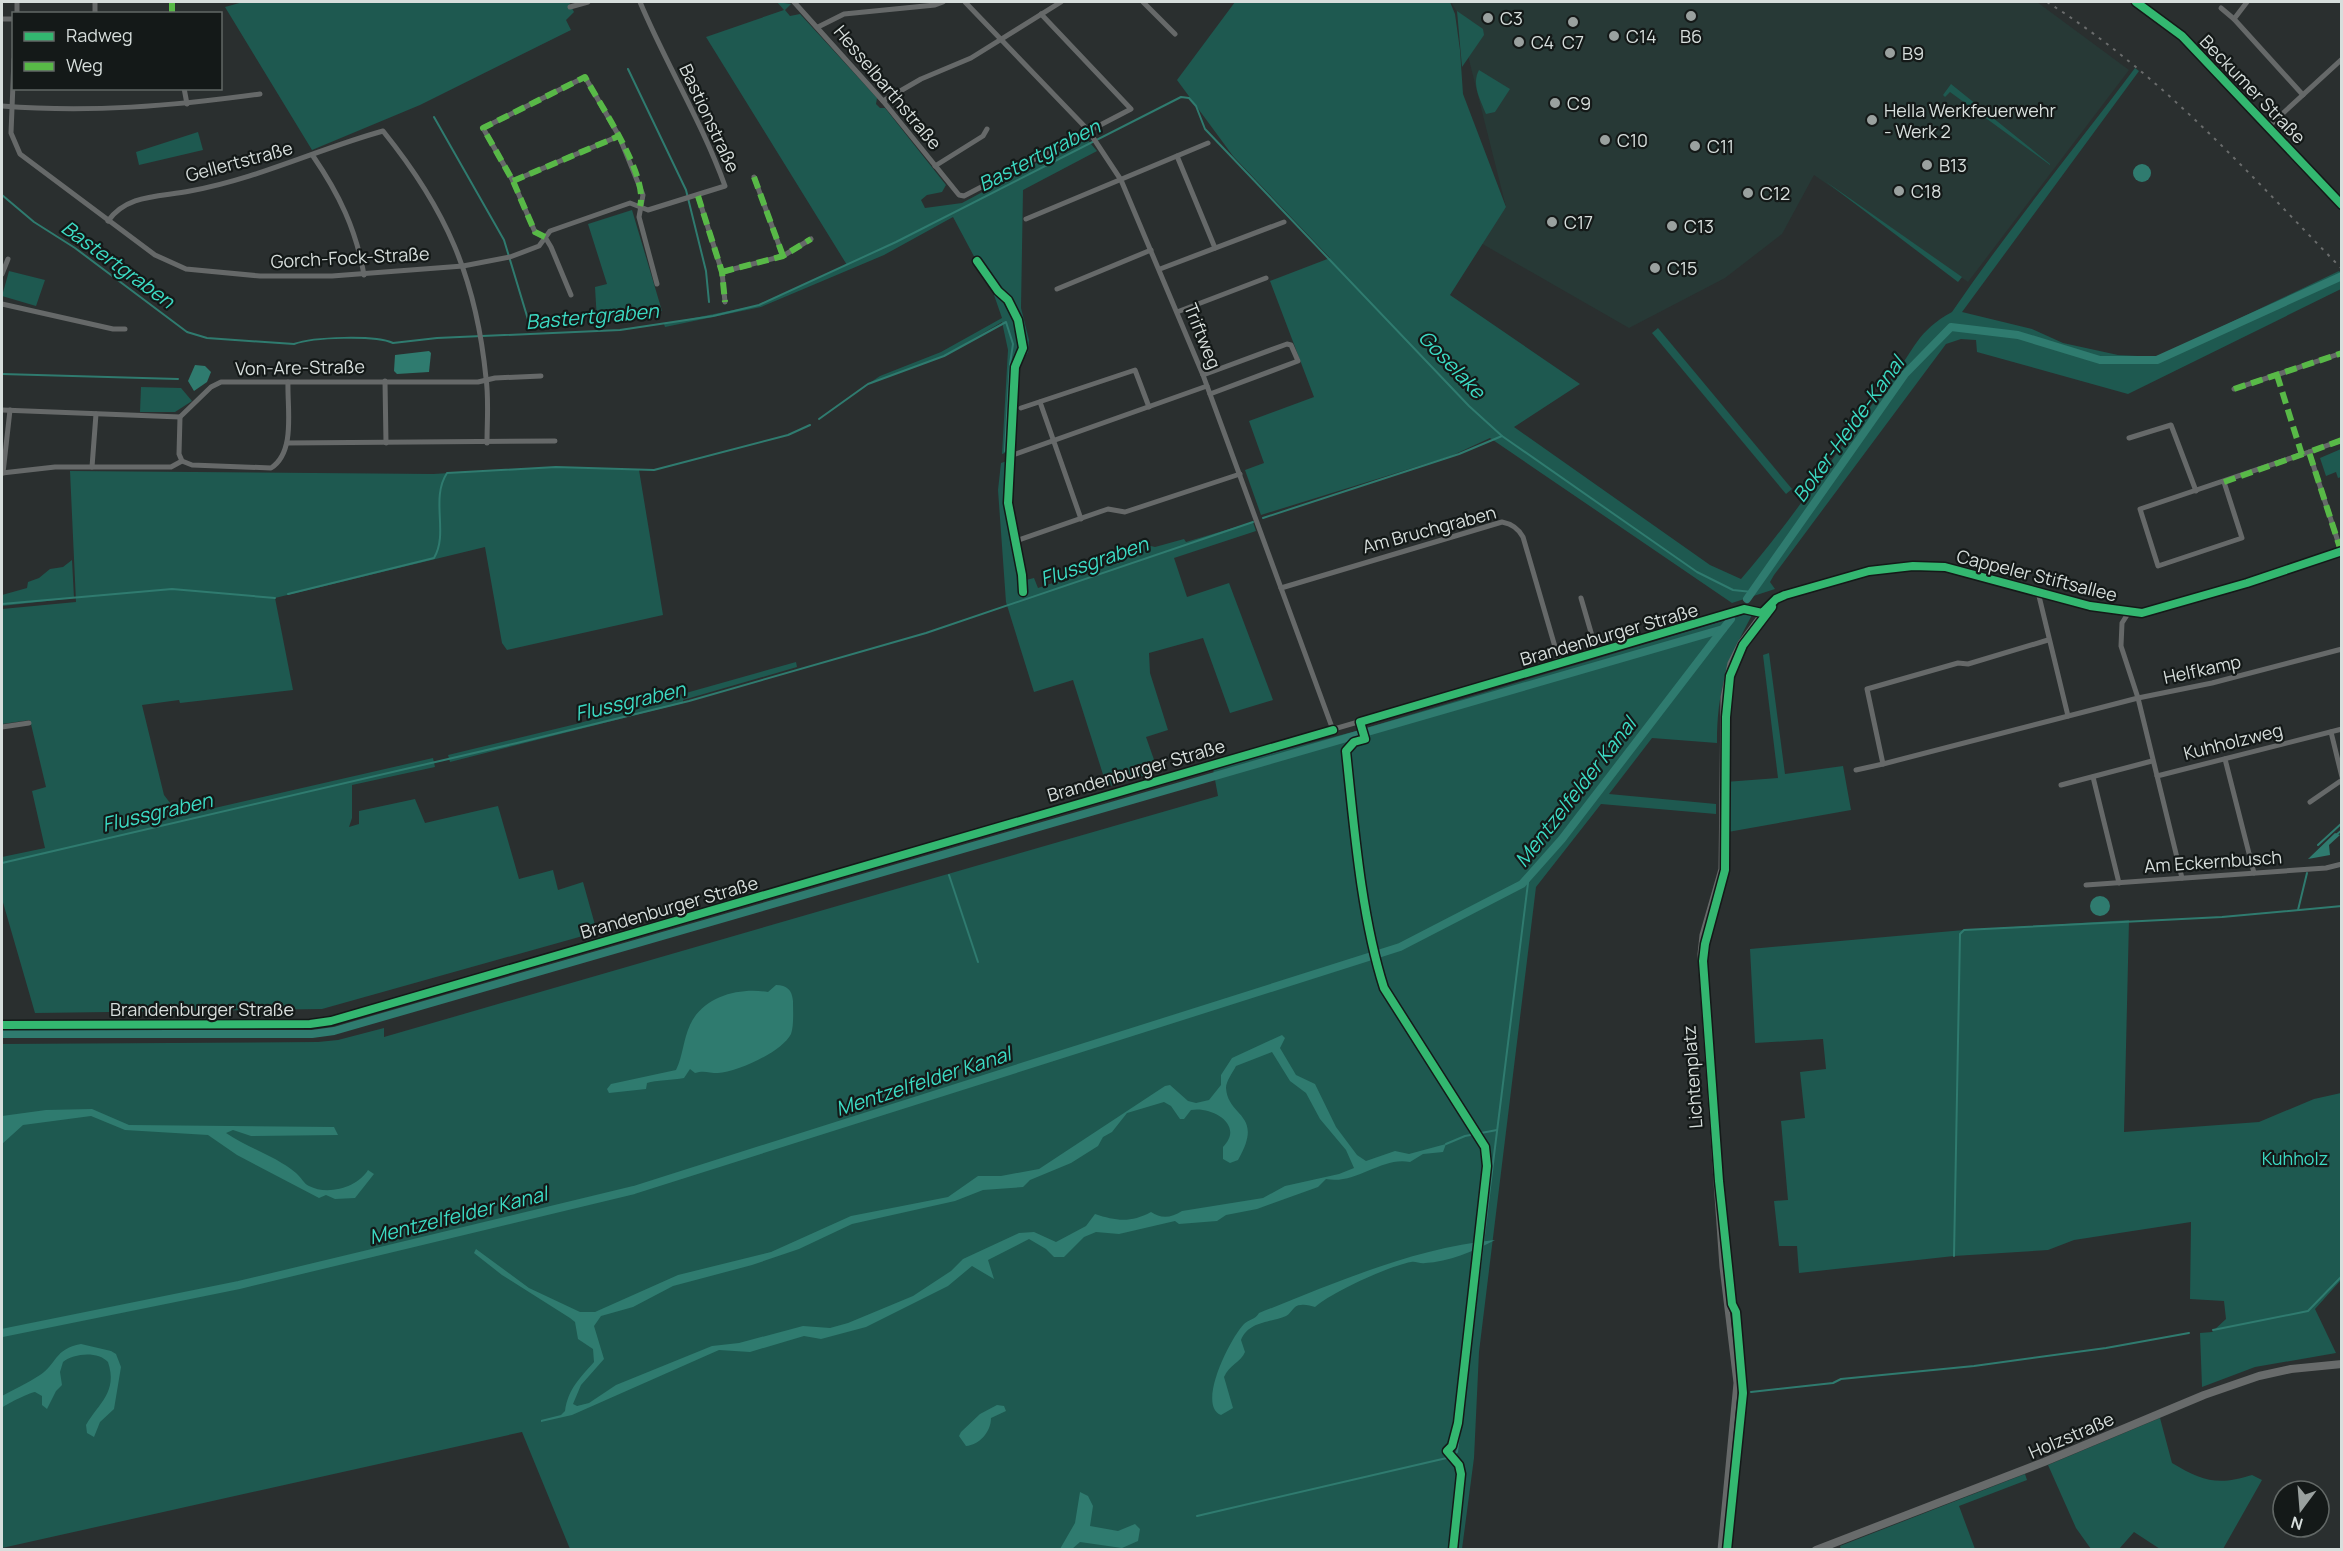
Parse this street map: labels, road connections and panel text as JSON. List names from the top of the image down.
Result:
{
  "streets": {
    "main road": ["Beckumer Straße", "Holzstraße"],
    "street": [
      "Hesselbarthstraße",
      "Bastionstraße",
      "Gellertstraße",
      "Gorch-Fock-Straße",
      "Triftweg",
      "Von-Are-Straße",
      "Am Bruchgraben",
      "Cappeler Stiftsallee",
      "Brandenburger Straße",
      "Helfkamp",
      "Kuhholzweg",
      "Am Eckernbusch",
      "Lichtenplatz"
    ]
  },
  "crossings": [
    ["Hesselbarthstraße", "Triftweg"],
    ["Bastionstraße", "Gorch-Fock-Straße"],
    ["Gellertstraße", "Gorch-Fock-Straße"],
    ["Triftweg", "Am Bruchgraben"],
    ["Triftweg", "Brandenburger Straße"],
    ["Am Bruchgraben", "Brandenburger Straße"],
    ["Cappeler Stiftsallee", "Brandenburger Straße"],
    ["Cappeler Stiftsallee", "Lichtenplatz"],
    ["Brandenburger Straße", "Lichtenplatz"]
  ],
  "water": [
    "Bastertgraben",
    "Goselake",
    "Boker-Heide-Kanal",
    "Flussgraben",
    "Mentzelfelder Kanal"
  ],
  "parks": ["Kuhholz"],
  "places": [
    "B6",
    "C3",
    "C7",
    "C14",
    "C4",
    "B9",
    "C9",
    "Hella Werkfeuerwehr - Werk 2",
    "C10",
    "C11",
    "B13",
    "C18",
    "C12",
    "C17",
    "C13",
    "C15"
  ],
  "legend": ["Radweg", "Weg"],
  "north": "bottom"
}
